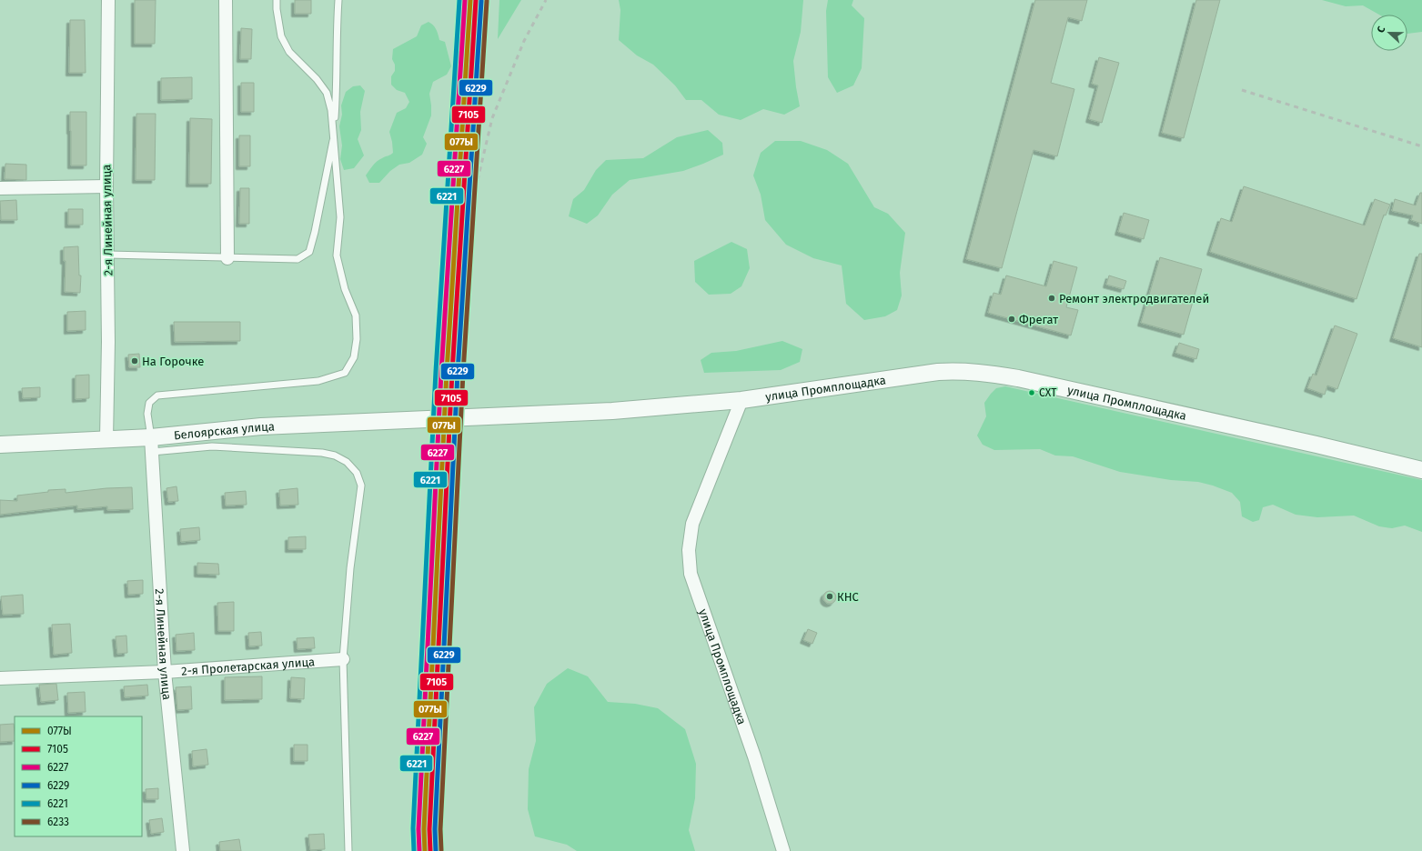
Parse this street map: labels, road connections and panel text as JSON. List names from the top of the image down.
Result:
{
  "streets": {
    "street": [
      "2-я Линейная улица",
      "улица Промплощадка",
      "Белоярская улица",
      "2-я Пролетарская улица"
    ]
  },
  "crossings": [
    ["2-я Линейная улица", "Белоярская улица"],
    ["2-я Линейная улица", "2-я Пролетарская улица"],
    ["улица Промплощадка", "Белоярская улица"]
  ],
  "places": [
    "Ремонт электродвигателей",
    "Фрегат",
    "На Горочке",
    "СХТ",
    "КНС"
  ],
  "lines": [
    "transit line 077Ы",
    "transit line 7105",
    "transit line 6227",
    "transit line 6221",
    "transit line 6229",
    "transit line 6233"
  ],
  "legend": [
    "077Ы",
    "7105",
    "6227",
    "6229",
    "6221",
    "6233"
  ],
  "north": "left"
}
